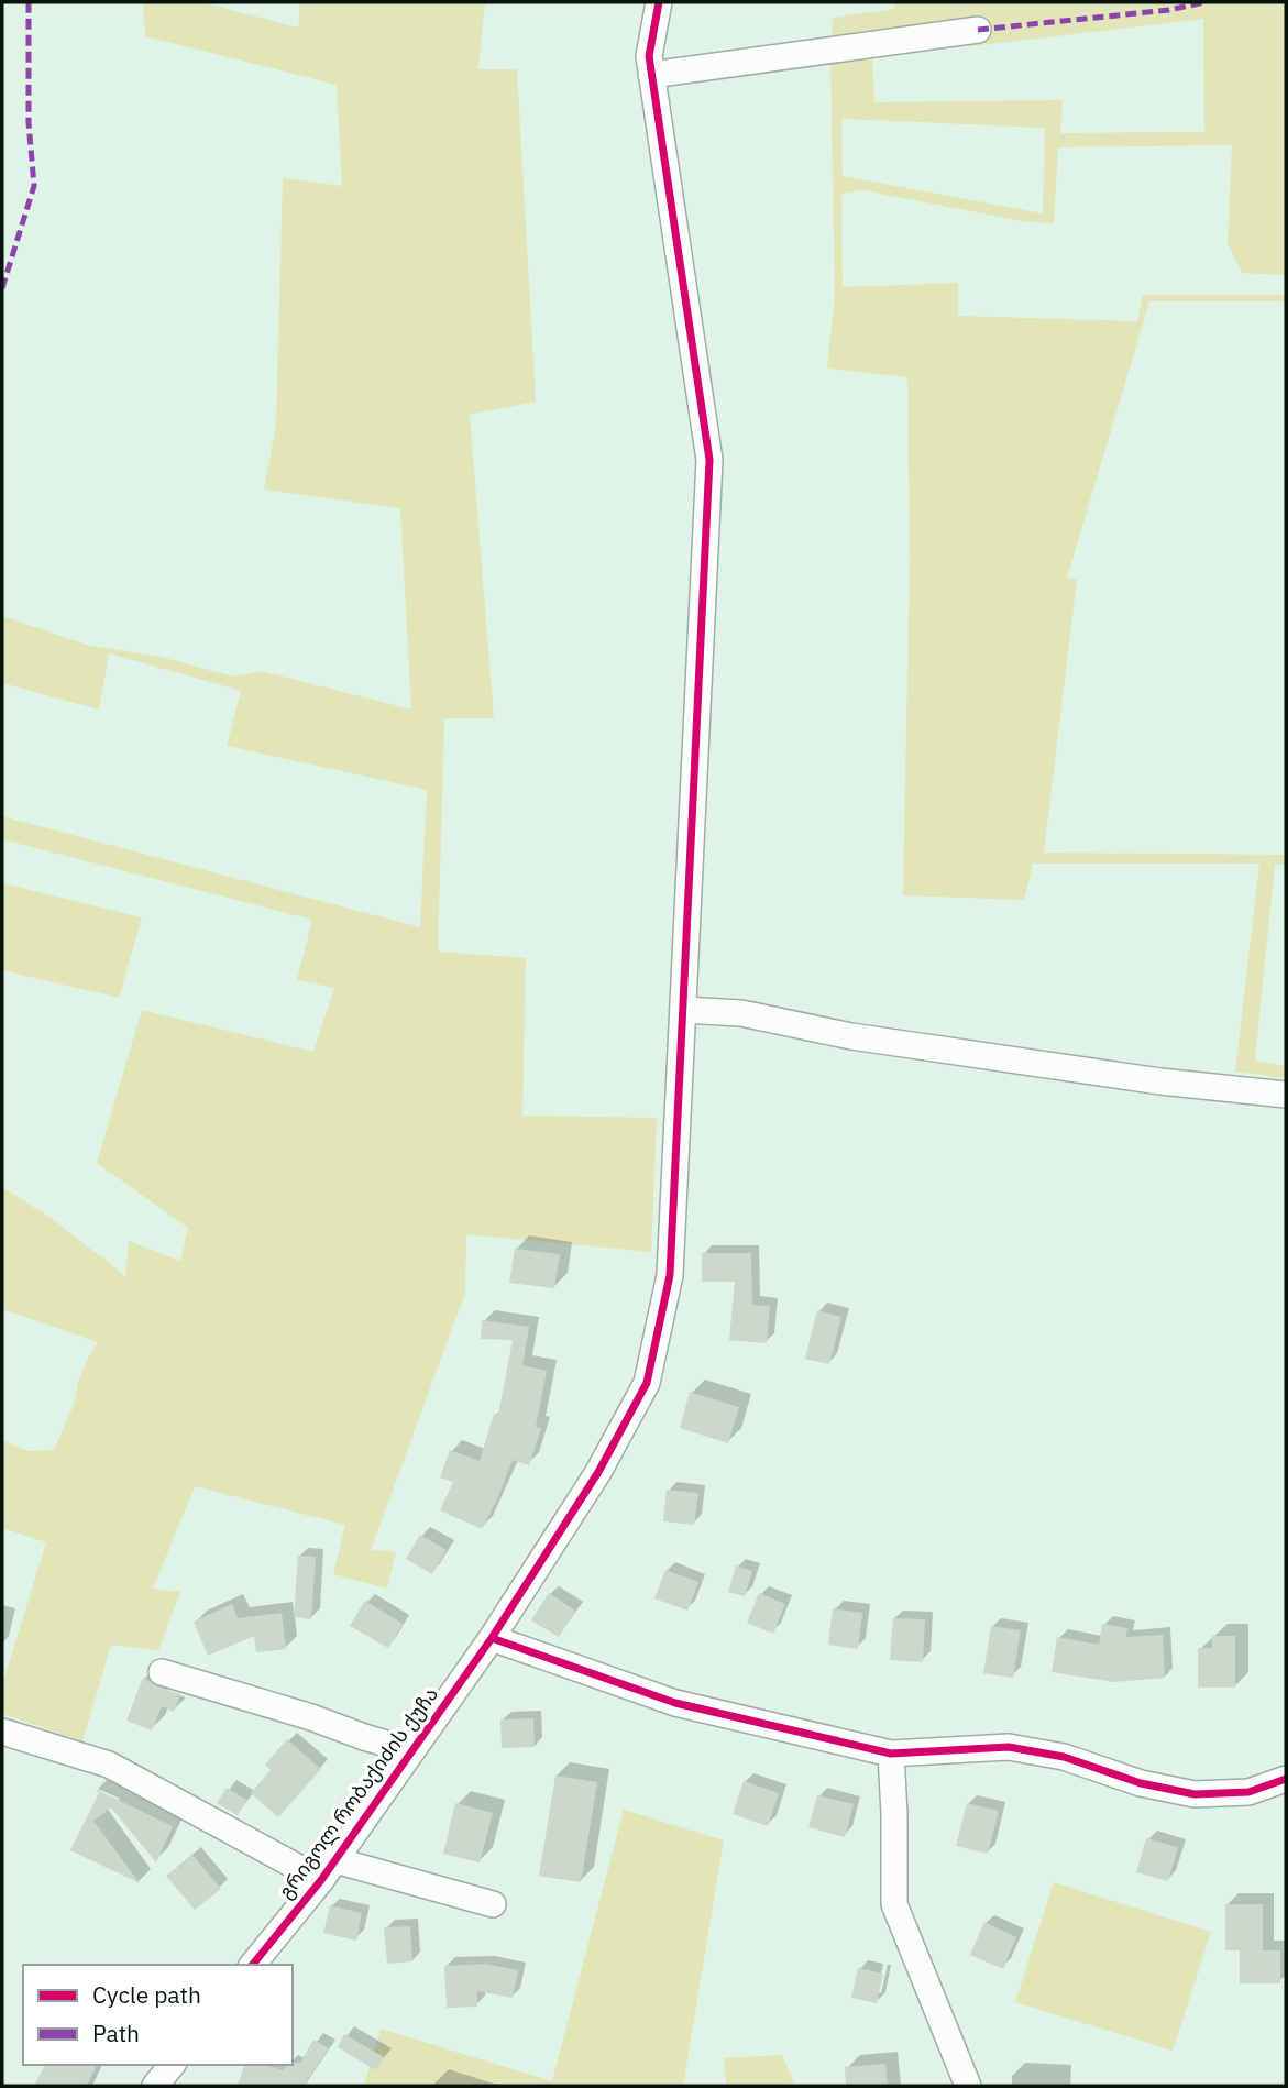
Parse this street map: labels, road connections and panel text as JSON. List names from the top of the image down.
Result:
{
  "streets": {
    "street": ["გრიგოლ რობაქიძის ქუჩა"]
  },
  "legend": ["Cycle path", "Path"]
}
